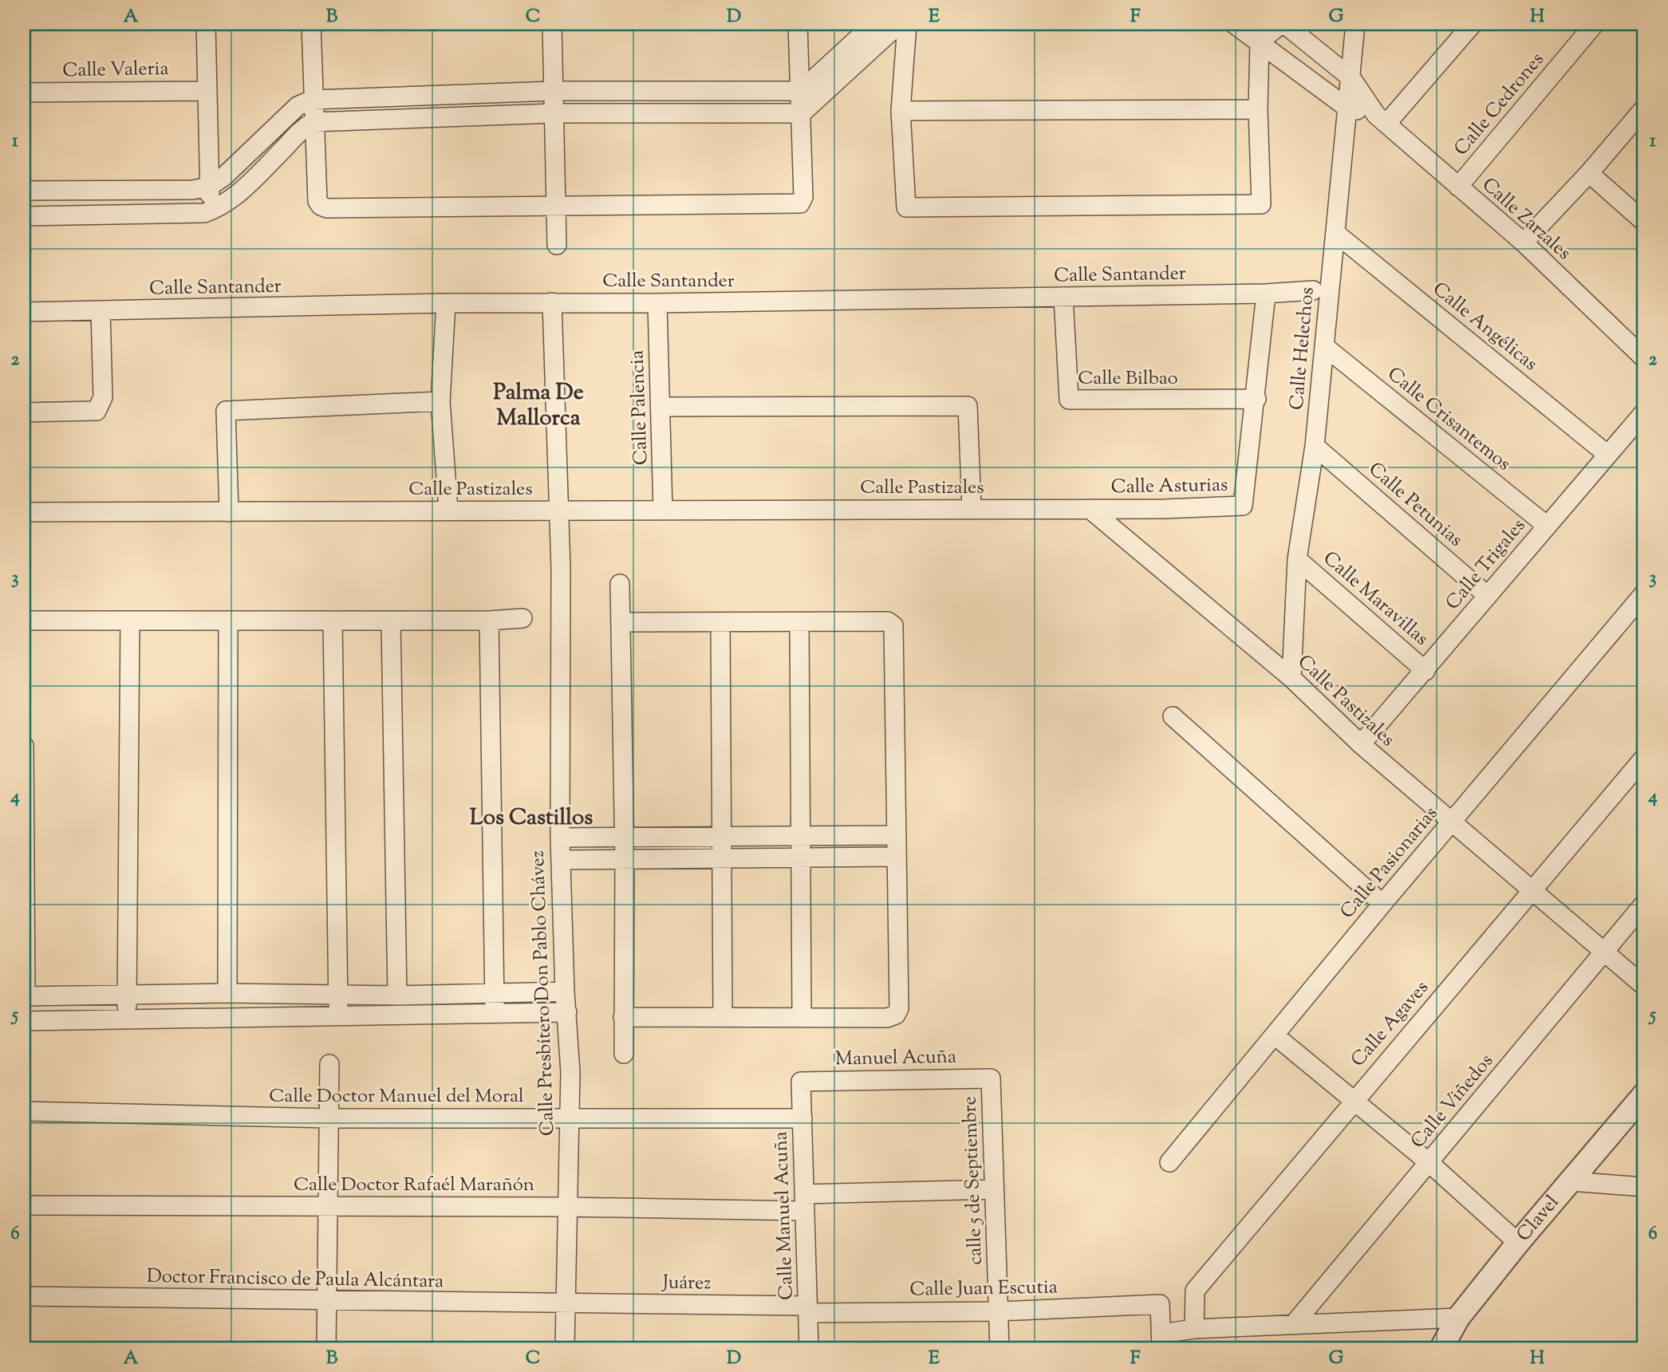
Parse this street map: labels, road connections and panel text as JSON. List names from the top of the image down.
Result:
{
  "streets": {
    "street": [
      "Calle Valeria",
      "Calle Cedrones",
      "Calle Zarzales",
      "Calle Santander",
      "Calle Angélicas",
      "Calle Helechos",
      "Calle Bilbao",
      "Calle Palencia",
      "Calle Crisantemos",
      "Calle Asturias",
      "Calle Pastizales",
      "Calle Petunias",
      "Calle Trigales",
      "Calle Maravillas",
      "Calle Pasionarias",
      "Calle Presbítero Don Pablo Chávez",
      "Calle Agaves",
      "Manuel Acuña",
      "Calle Doctor Manuel del Moral",
      "Calle Viñedos",
      "calle 5 de Septiembre",
      "Calle Doctor Rafaél Marañón",
      "Calle Manuel Acuña",
      "Clavel",
      "Doctor Francisco de Paula Alcántara",
      "Juárez",
      "Calle Juan Escutia"
    ]
  },
  "crossings": [
    ["Calle Cedrones", "Calle Zarzales"],
    ["Calle Zarzales", "Calle Helechos"],
    ["Calle Santander", "Calle Bilbao"],
    ["Calle Santander", "Calle Palencia"],
    ["Calle Santander", "Calle Presbítero Don Pablo Chávez"],
    ["Calle Angélicas", "Calle Helechos"],
    ["Calle Angélicas", "Calle Trigales"],
    ["Calle Helechos", "Calle Crisantemos"],
    ["Calle Helechos", "Calle Pastizales"],
    ["Calle Helechos", "Calle Petunias"],
    ["Calle Helechos", "Calle Maravillas"],
    ["Calle Bilbao", "Calle Asturias"],
    ["Calle Palencia", "Calle Pastizales"],
    ["Calle Crisantemos", "Calle Trigales"],
    ["Calle Asturias", "Calle Pastizales"],
    ["Calle Pastizales", "Calle Trigales"],
    ["Calle Pastizales", "Calle Pasionarias"],
    ["Calle Pastizales", "Calle Presbítero Don Pablo Chávez"],
    ["Calle Pastizales", "Calle Agaves"],
    ["Calle Pastizales", "Calle Viñedos"],
    ["Calle Petunias", "Calle Trigales"],
    ["Calle Trigales", "Calle Maravillas"],
    ["Calle Presbítero Don Pablo Chávez", "Calle Doctor Manuel del Moral"],
    ["Calle Presbítero Don Pablo Chávez", "Calle Doctor Rafaél Marañón"],
    ["Calle Presbítero Don Pablo Chávez", "Doctor Francisco de Paula Alcántara"],
    ["Calle Presbítero Don Pablo Chávez", "Juárez"],
    ["Manuel Acuña", "calle 5 de Septiembre"],
    ["Manuel Acuña", "Calle Manuel Acuña"],
    ["Calle Doctor Manuel del Moral", "Calle Manuel Acuña"],
    ["calle 5 de Septiembre", "Calle Doctor Rafaél Marañón"],
    ["calle 5 de Septiembre", "Calle Juan Escutia"],
    ["Calle Doctor Rafaél Marañón", "Calle Manuel Acuña"],
    ["Calle Manuel Acuña", "Juárez"],
    ["Calle Manuel Acuña", "Calle Juan Escutia"],
    ["Doctor Francisco de Paula Alcántara", "Juárez"],
    ["Juárez", "Calle Juan Escutia"]
  ],
  "districts": ["Palma De Mallorca", "Los Castillos"],
  "grid": {
    "columns": [
      "A",
      "B",
      "C",
      "D",
      "E",
      "F",
      "G",
      "H"
    ],
    "rows": [
      "1",
      "2",
      "3",
      "4",
      "5",
      "6"
    ]
  }
}
